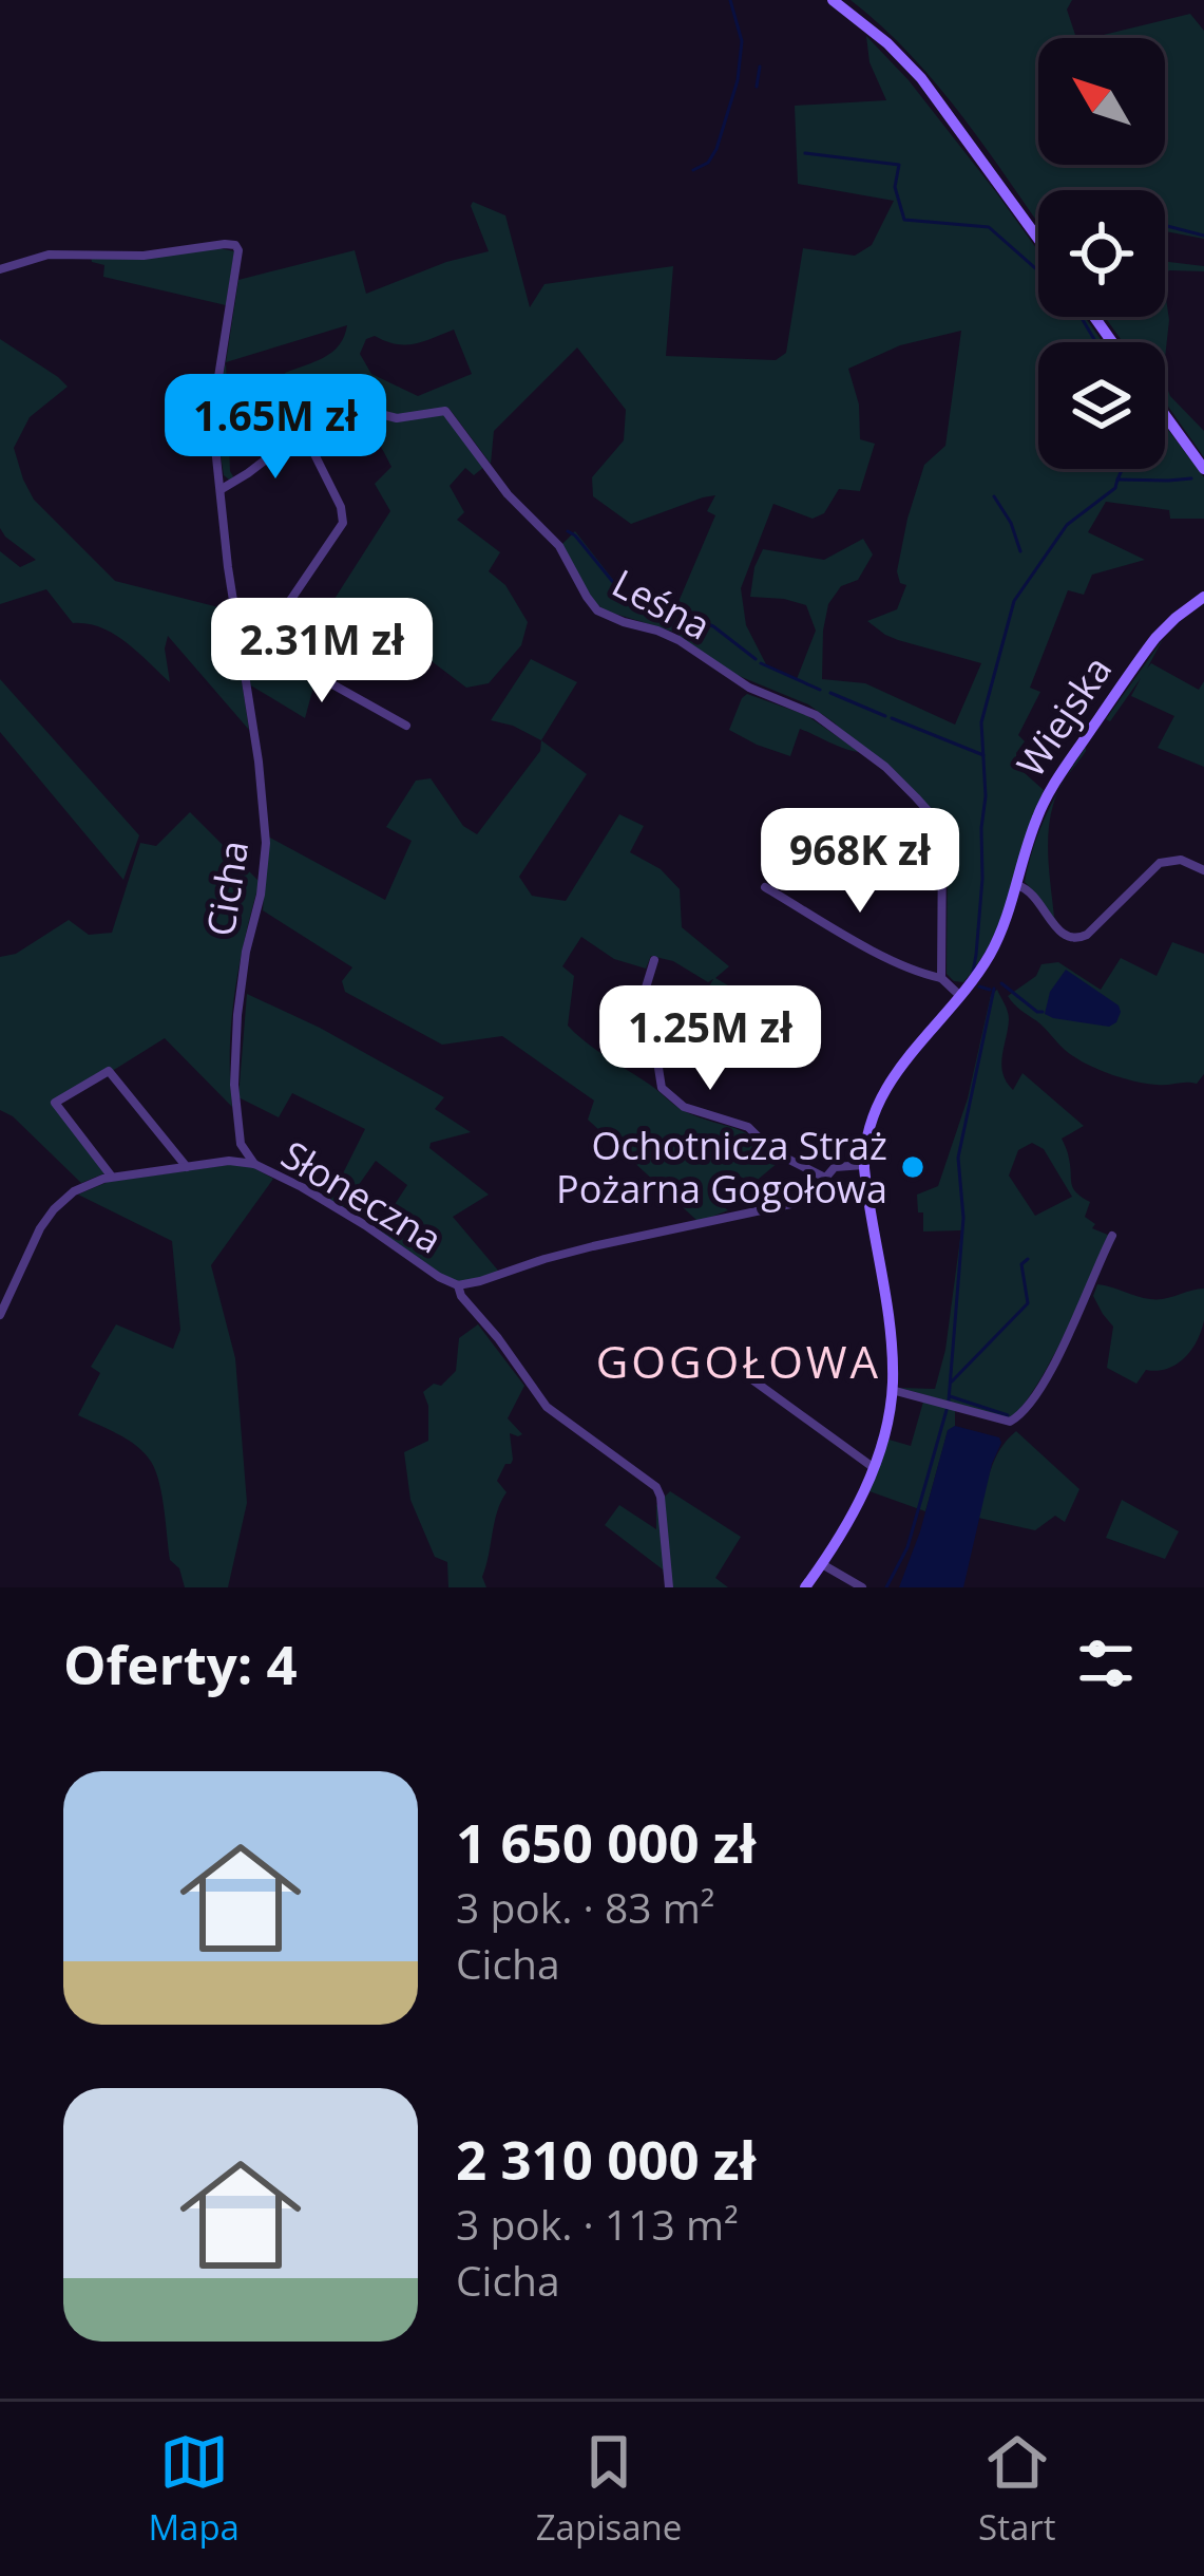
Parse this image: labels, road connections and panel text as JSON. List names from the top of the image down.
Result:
{
  "streets": {
    "street": [
      "Leśna",
      "Wiejska",
      "Cicha",
      "Słoneczna"
    ]
  },
  "crossings": [
    ["Wiejska", "Słoneczna"],
    ["Cicha", "Słoneczna"]
  ],
  "districts": ["GOGOŁOWA"],
  "places": ["Ochotnicza Straż Pożarna Gogołowa"],
  "north": "top left",
  "page": {
    "price": [
      "1.65M zł",
      "2.31M zł",
      "968K zł",
      "1.25M zł"
    ],
    "heading": "Oferty: 4",
    "list": [
      {
        "name": "1 650 000 zł",
        "note": "3 pok. · 83 m² · Cicha"
      },
      {
        "name": "2 310 000 zł",
        "note": "3 pok. · 113 m² · Cicha"
      }
    ],
    "tabs": ["Mapa", "Zapisane", "Start"]
  }
}
